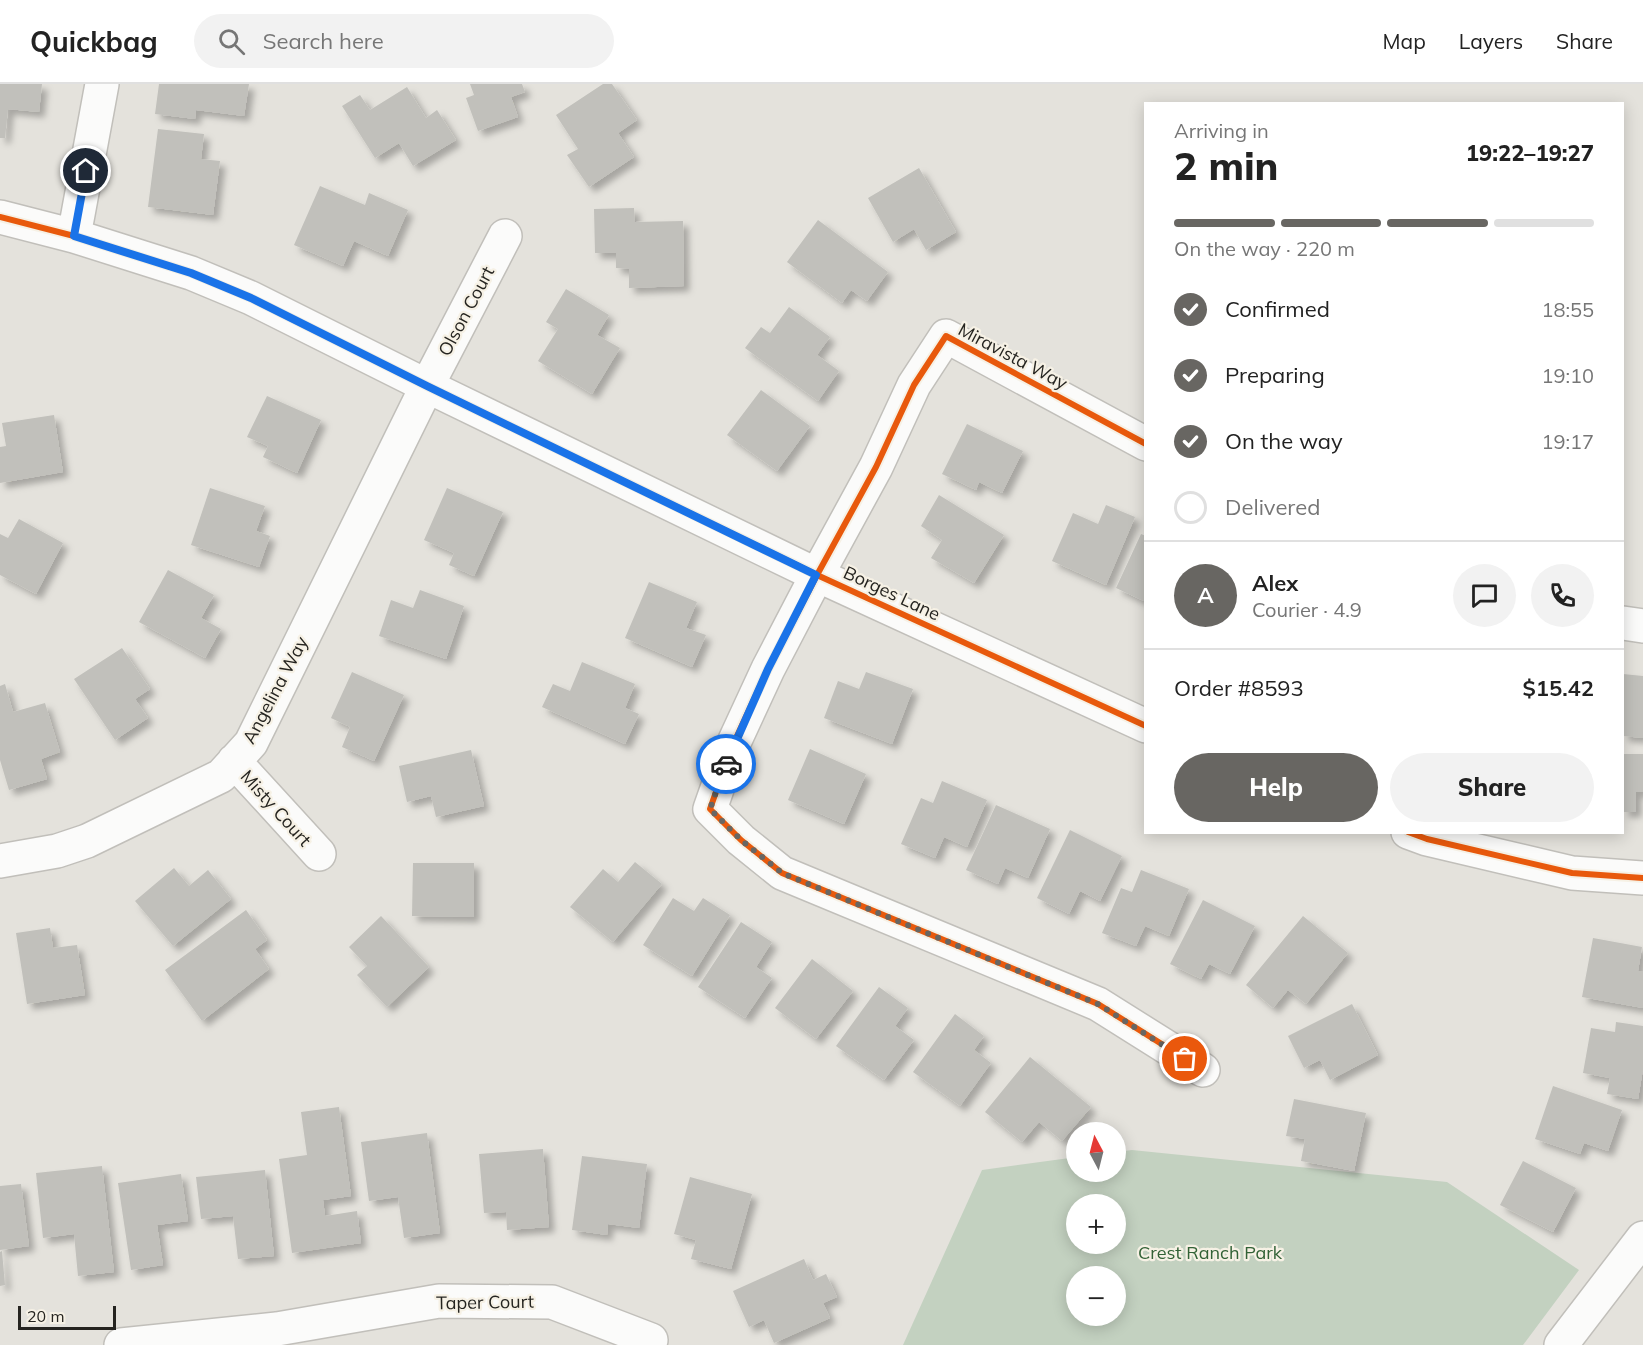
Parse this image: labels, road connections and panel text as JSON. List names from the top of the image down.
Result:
{
  "streets": {
    "street": [
      "Olson Court",
      "Miravista Way",
      "Borges Lane",
      "Angelina Way",
      "Misty Court",
      "Taper Court"
    ]
  },
  "crossings": [
    ["Olson Court", "Borges Lane"],
    ["Olson Court", "Angelina Way"],
    ["Miravista Way", "Borges Lane"],
    ["Borges Lane", "Angelina Way"],
    ["Angelina Way", "Misty Court"]
  ],
  "parks": ["Crest Ranch Park"],
  "scale_bar": "20 m",
  "north": "top",
  "page": {
    "header": "Quickbag",
    "search": "Search here",
    "nav": ["Map", "Layers", "Share"],
    "heading": ["2 min", "Arriving in", "19:22–19:27"],
    "panel": [
      "Alex",
      "Courier · 4.9",
      "Order #8593",
      "$15.42"
    ],
    "bar": "On the way · 220 m",
    "list": [
      ["Confirmed", "18:55"],
      ["Preparing", "19:10"],
      ["On the way", "19:17"],
      "Delivered"
    ],
    "round": "A",
    "buttons": ["Help", "Share"],
    "map_buttons": ["+", "−"],
    "scale": "20 m"
  }
}
